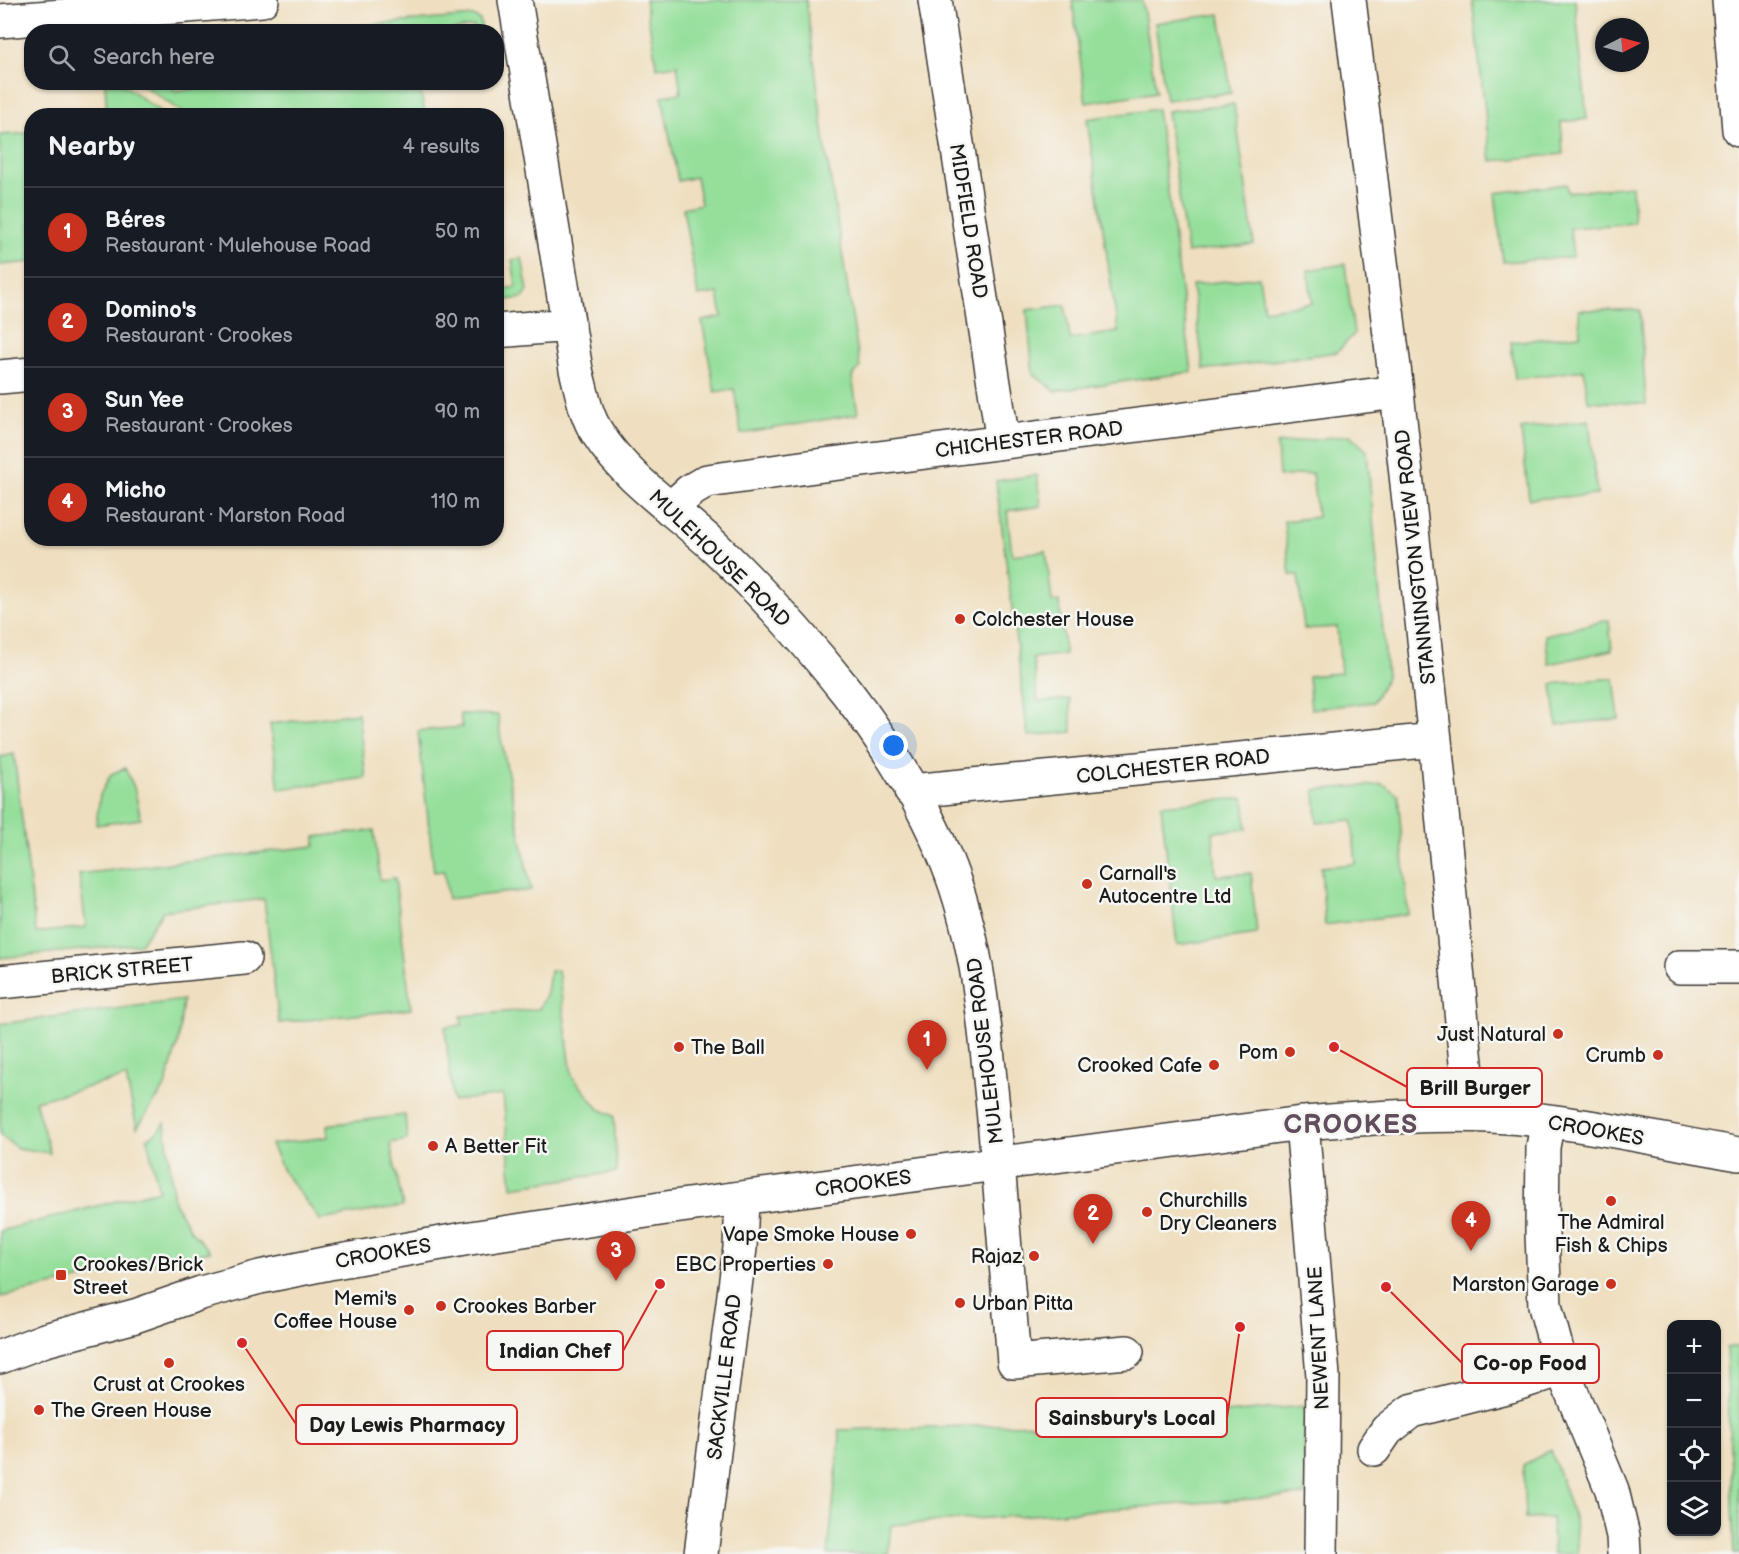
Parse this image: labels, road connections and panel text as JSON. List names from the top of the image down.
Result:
{
  "streets": {
    "street": [
      "MIDFIELD ROAD",
      "CHICHESTER ROAD",
      "STANNINGTON VIEW ROAD",
      "MULEHOUSE ROAD",
      "COLCHESTER ROAD",
      "BRICK STREET",
      "CROOKES",
      "NEWENT LANE",
      "SACKVILLE ROAD"
    ]
  },
  "crossings": [
    ["MIDFIELD ROAD", "CHICHESTER ROAD"],
    ["CHICHESTER ROAD", "STANNINGTON VIEW ROAD"],
    ["CHICHESTER ROAD", "MULEHOUSE ROAD"],
    ["STANNINGTON VIEW ROAD", "COLCHESTER ROAD"],
    ["STANNINGTON VIEW ROAD", "CROOKES"],
    ["MULEHOUSE ROAD", "COLCHESTER ROAD"],
    ["MULEHOUSE ROAD", "CROOKES"],
    ["CROOKES", "NEWENT LANE"],
    ["CROOKES", "SACKVILLE ROAD"]
  ],
  "districts": ["CROOKES"],
  "places": {
    "other": [
      "Colchester House",
      "Carnall's Autocentre Ltd",
      "Just Natural",
      "The Ball",
      "Brill Burger",
      "Pom",
      "Crumb",
      "Crooked Cafe",
      "A Better Fit",
      "The Admiral Fish & Chips",
      "Churchills Dry Cleaners",
      "Vape Smoke House",
      "Rajaz",
      "EBC Properties",
      "Indian Chef",
      "Marston Garage",
      "Co-op Food",
      "Urban Pitta",
      "Crookes Barber",
      "Memi's Coffee House",
      "Sainsbury's Local",
      "Day Lewis Pharmacy",
      "Crust at Crookes",
      "The Green House"
    ],
    "transit": ["Crookes/Brick Street"]
  },
  "north": "right",
  "page": {
    "search": "Search here",
    "heading": ["Nearby", "4 results"],
    "list": [
      {
        "mark": "1",
        "name": "Béres",
        "note": "Restaurant · Mulehouse Road",
        "value": "50 m"
      },
      {
        "mark": "2",
        "name": "Domino's",
        "note": "Restaurant · Crookes",
        "value": "80 m"
      },
      {
        "mark": "3",
        "name": "Sun Yee",
        "note": "Restaurant · Crookes",
        "value": "90 m"
      },
      {
        "mark": "4",
        "name": "Micho",
        "note": "Restaurant · Marston Road",
        "value": "110 m"
      }
    ],
    "pins": [
      "1",
      "2",
      "4",
      "3"
    ],
    "map_buttons": ["+", "−"]
  }
}
